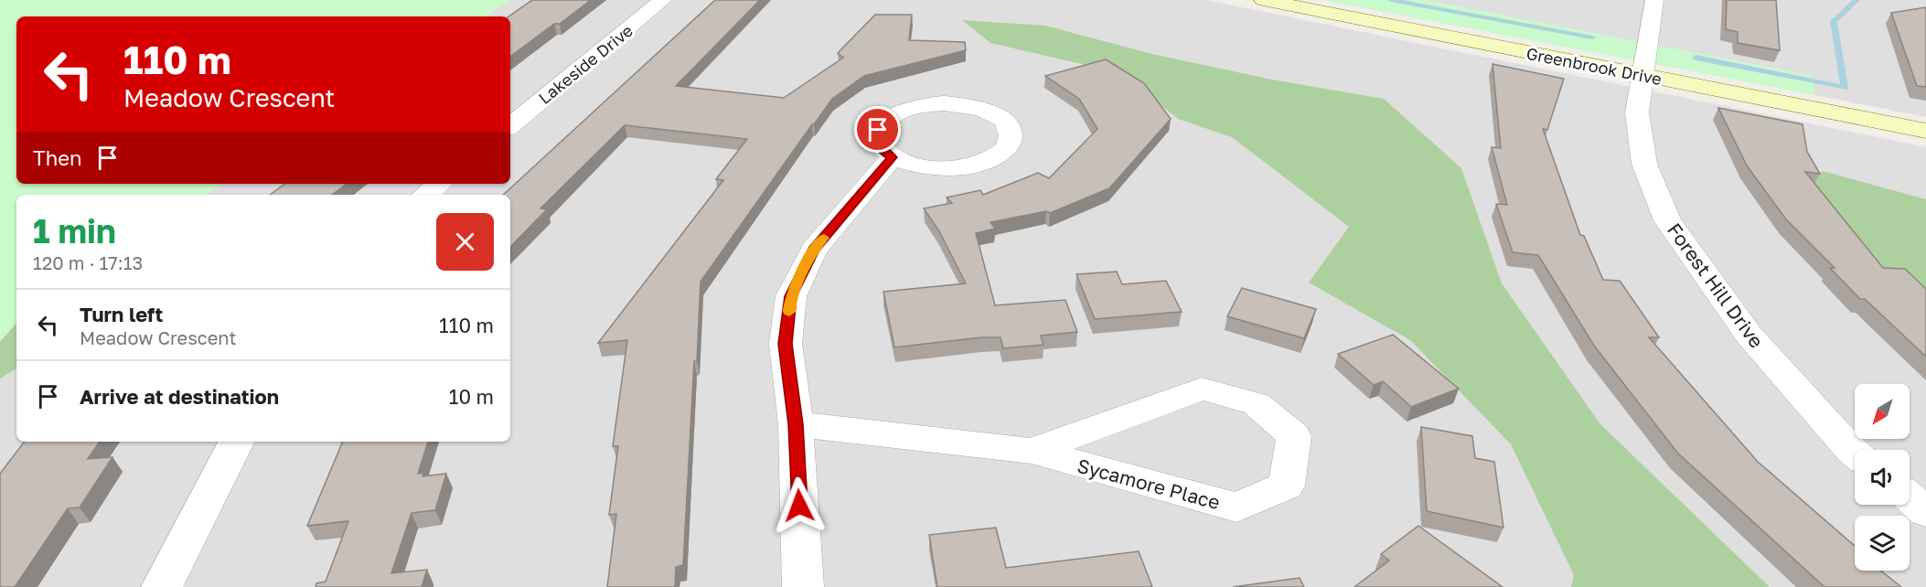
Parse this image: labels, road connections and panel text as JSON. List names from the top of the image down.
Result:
{
  "streets": {
    "street": [
      "Lakeside Drive",
      "Greenbrook Drive",
      "Forest Hill Drive",
      "Sycamore Place"
    ]
  },
  "crossings": [
    ["Greenbrook Drive", "Forest Hill Drive"]
  ],
  "north": "bottom left",
  "page": {
    "turn": ["110 m", "Meadow Crescent"],
    "then": "Then",
    "heading": ["1 min", "120 m · 17:13"],
    "list": [
      {
        "name": "Turn left",
        "note": "Meadow Crescent",
        "value": "110 m"
      },
      {
        "name": "Arrive at destination",
        "value": "10 m"
      }
    ]
  }
}
